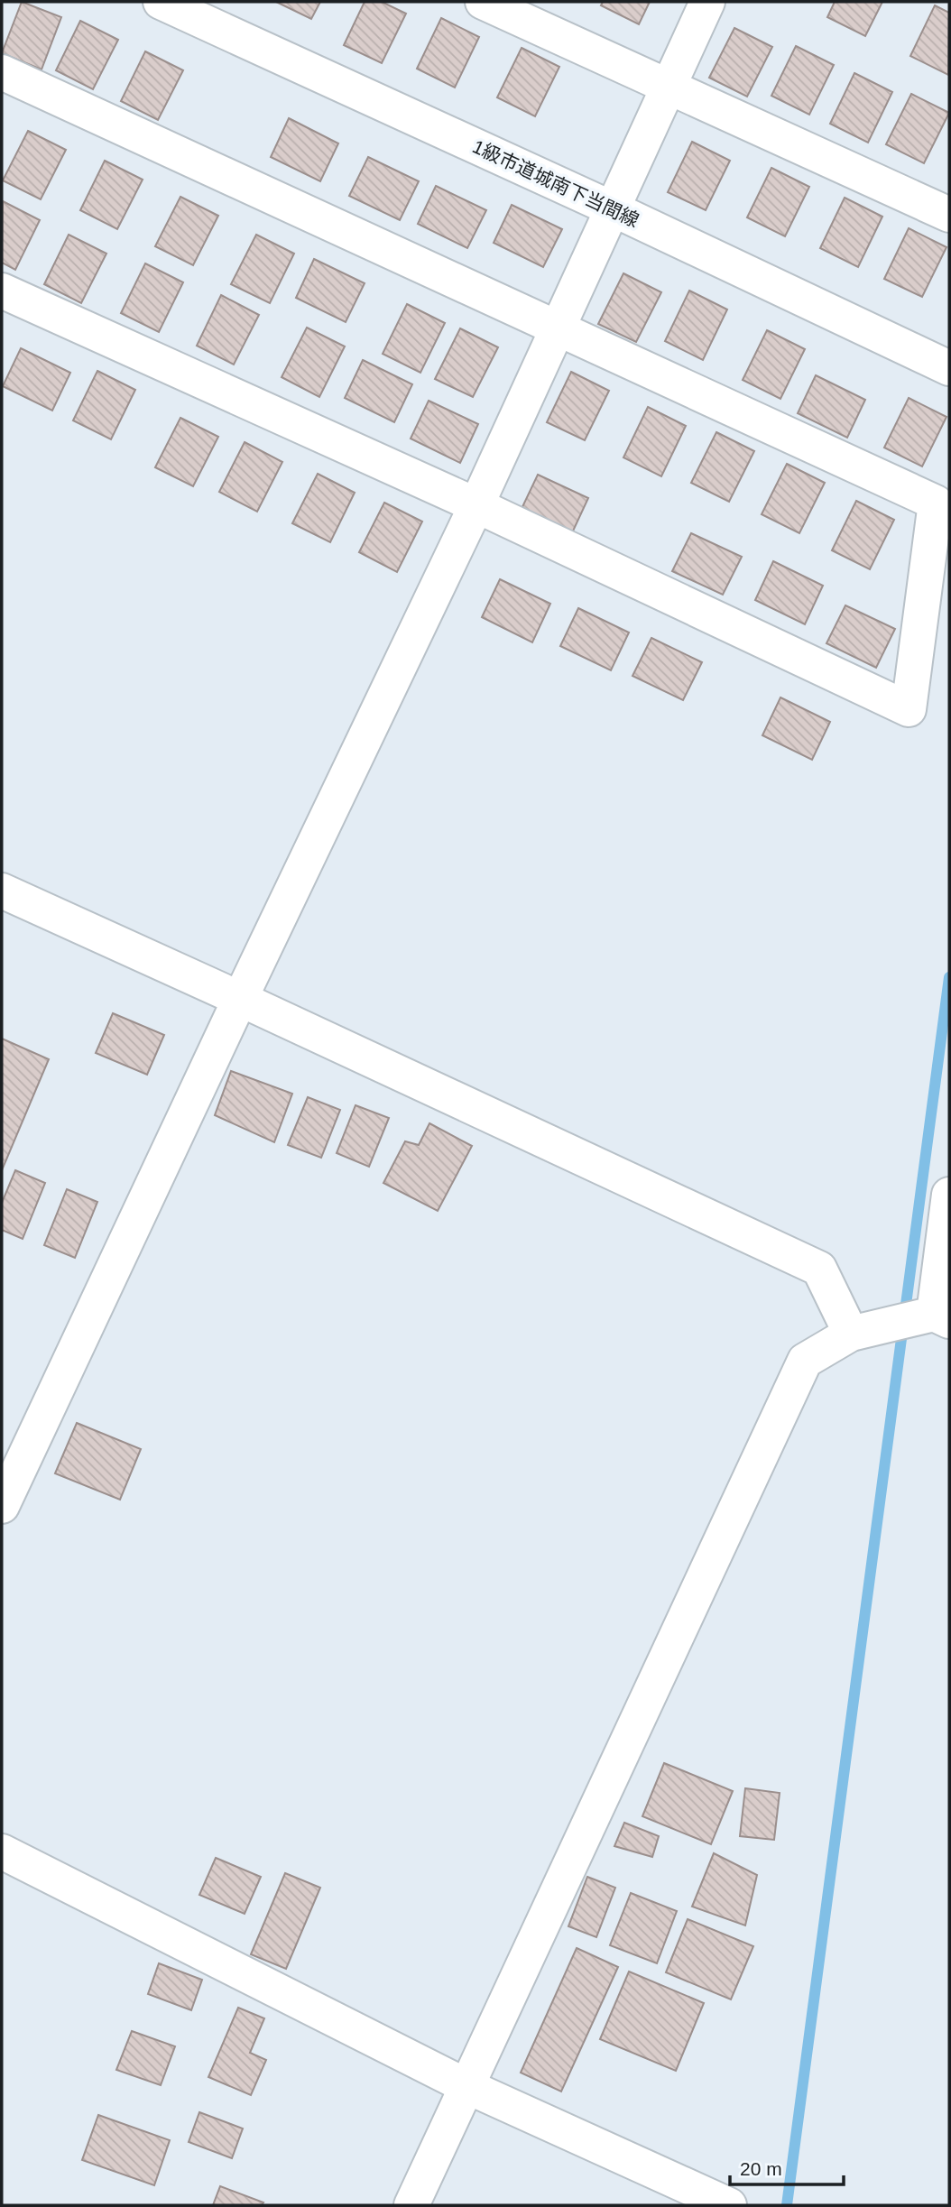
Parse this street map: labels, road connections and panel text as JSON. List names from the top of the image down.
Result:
{
  "streets": {
    "street": ["1級市道城南下当間線"]
  },
  "scale_bar": "20 m"
}
